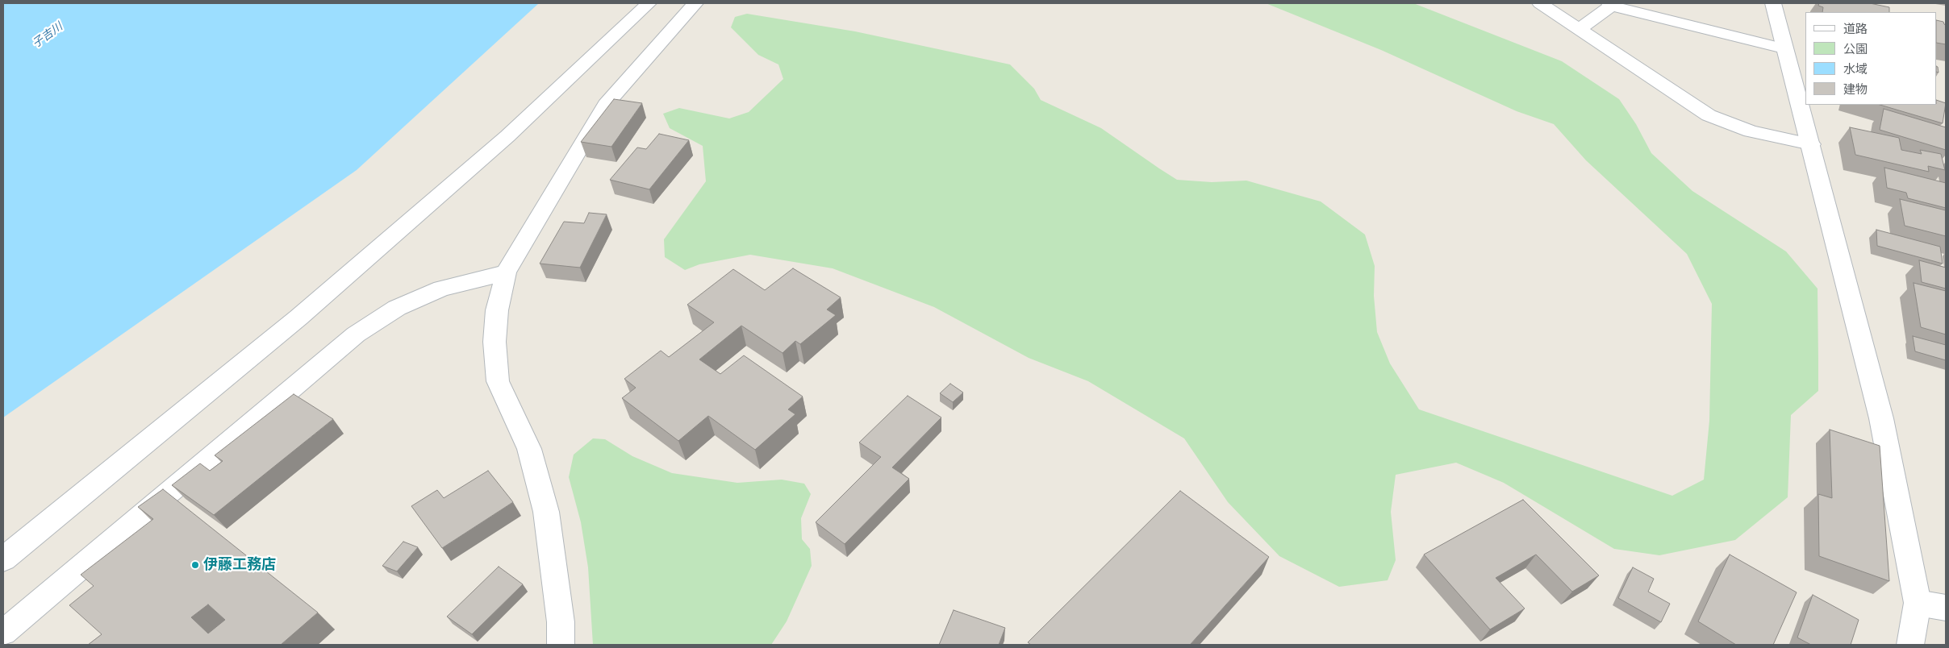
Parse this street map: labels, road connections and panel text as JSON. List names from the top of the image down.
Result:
{
  "water": ["子吉川"],
  "places": ["伊藤工務店"],
  "legend": [
    "道路",
    "公園",
    "水域",
    "建物"
  ]
}
